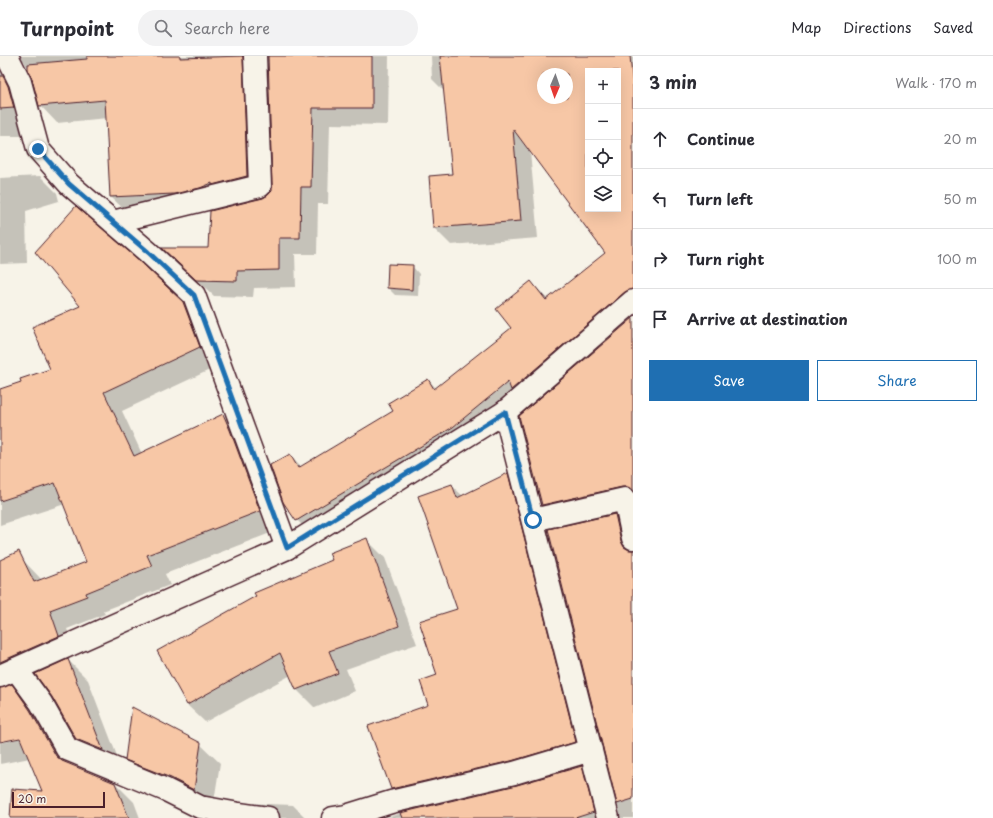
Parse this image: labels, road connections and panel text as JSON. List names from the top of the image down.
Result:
{
  "scale_bar": "20 m",
  "north": "bottom",
  "page": {
    "header": "Turnpoint",
    "search": "Search here",
    "nav": ["Map", "Directions", "Saved"],
    "heading": ["3 min", "Walk · 170 m"],
    "map_buttons": ["+", "−"],
    "list": [
      ["Continue", "20 m"],
      ["Turn left", "50 m"],
      ["Turn right", "100 m"],
      "Arrive at destination"
    ],
    "buttons": ["Save", "Share"],
    "scale": "20 m"
  }
}
